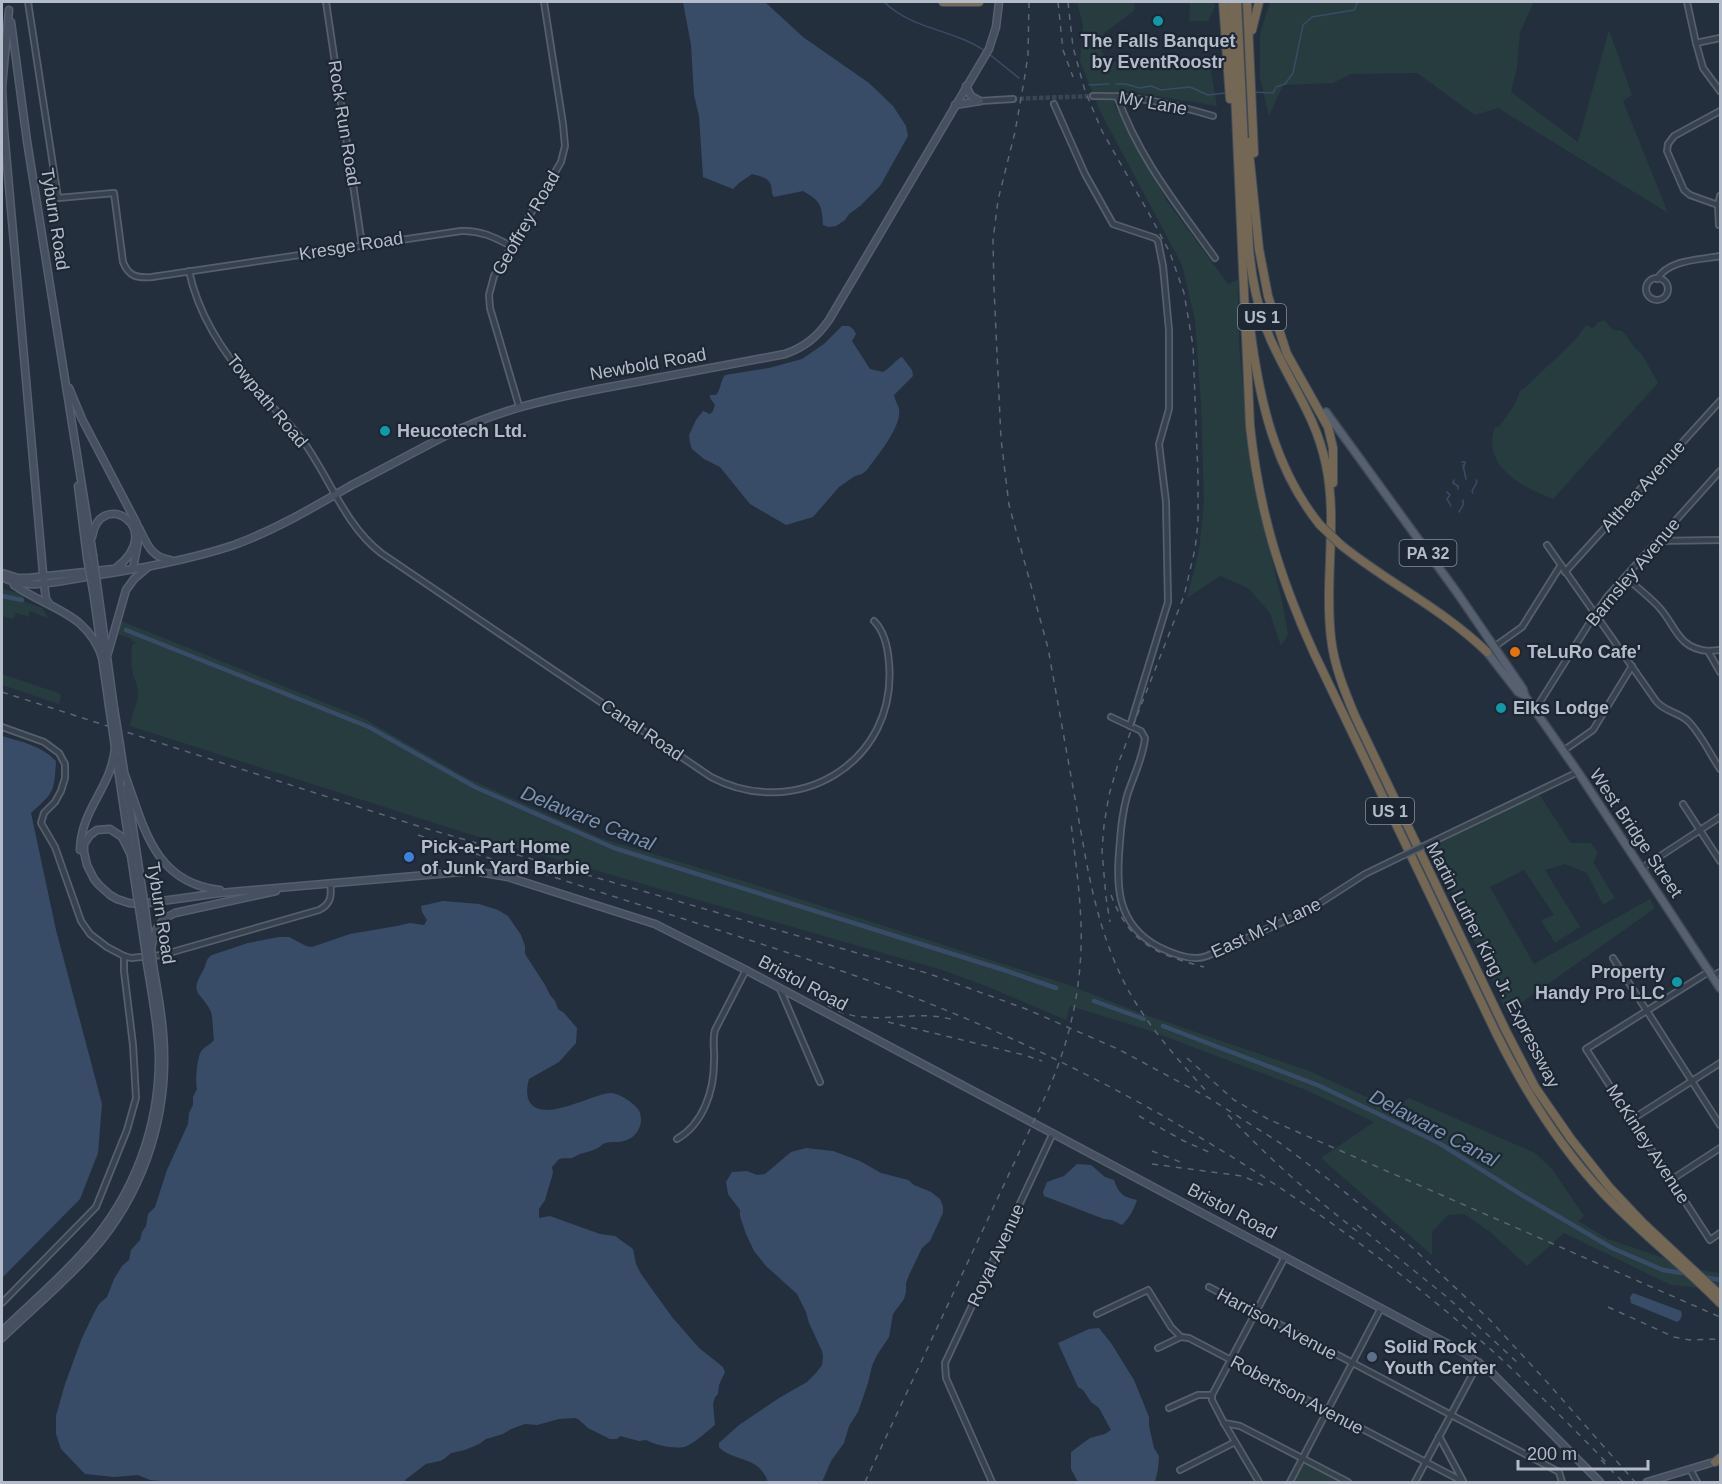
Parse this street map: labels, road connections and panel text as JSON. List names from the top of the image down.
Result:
{
  "streets": {
    "highway": ["US 1", "Martin Luther King Jr. Expressway"],
    "main road": [
      "Tyburn Road",
      "Newbold Road",
      "PA 32",
      "West Bridge Street",
      "Bristol Road"
    ],
    "street": [
      "My Lane",
      "Rock Run Road",
      "Geoffrey Road",
      "Kresge Road",
      "Towpath Road",
      "Althea Avenue",
      "Barnsley Avenue",
      "Canal Road",
      "East M-Y Lane",
      "McKinley Avenue",
      "Royal Avenue",
      "Harrison Avenue",
      "Robertson Avenue"
    ]
  },
  "crossings": [
    ["Rock Run Road", "Kresge Road"],
    ["Geoffrey Road", "Kresge Road"],
    ["Geoffrey Road", "Newbold Road"],
    ["Kresge Road", "Towpath Road"],
    ["Newbold Road", "Towpath Road"],
    ["Newbold Road", "Canal Road"],
    ["Towpath Road", "Canal Road"],
    ["Barnsley Avenue", "West Bridge Street"],
    ["West Bridge Street", "East M-Y Lane"],
    ["Bristol Road", "Royal Avenue"]
  ],
  "water": ["Delaware Canal"],
  "places": [
    "The Falls Banquet by EventRoostr",
    "Heucotech Ltd.",
    "TeLuRo Cafe'",
    "Elks Lodge",
    "Pick-a-Part Home of Junk Yard Barbie",
    "Property Handy Pro LLC",
    "Solid Rock Youth Center"
  ],
  "scale_bar": "200 m"
}
